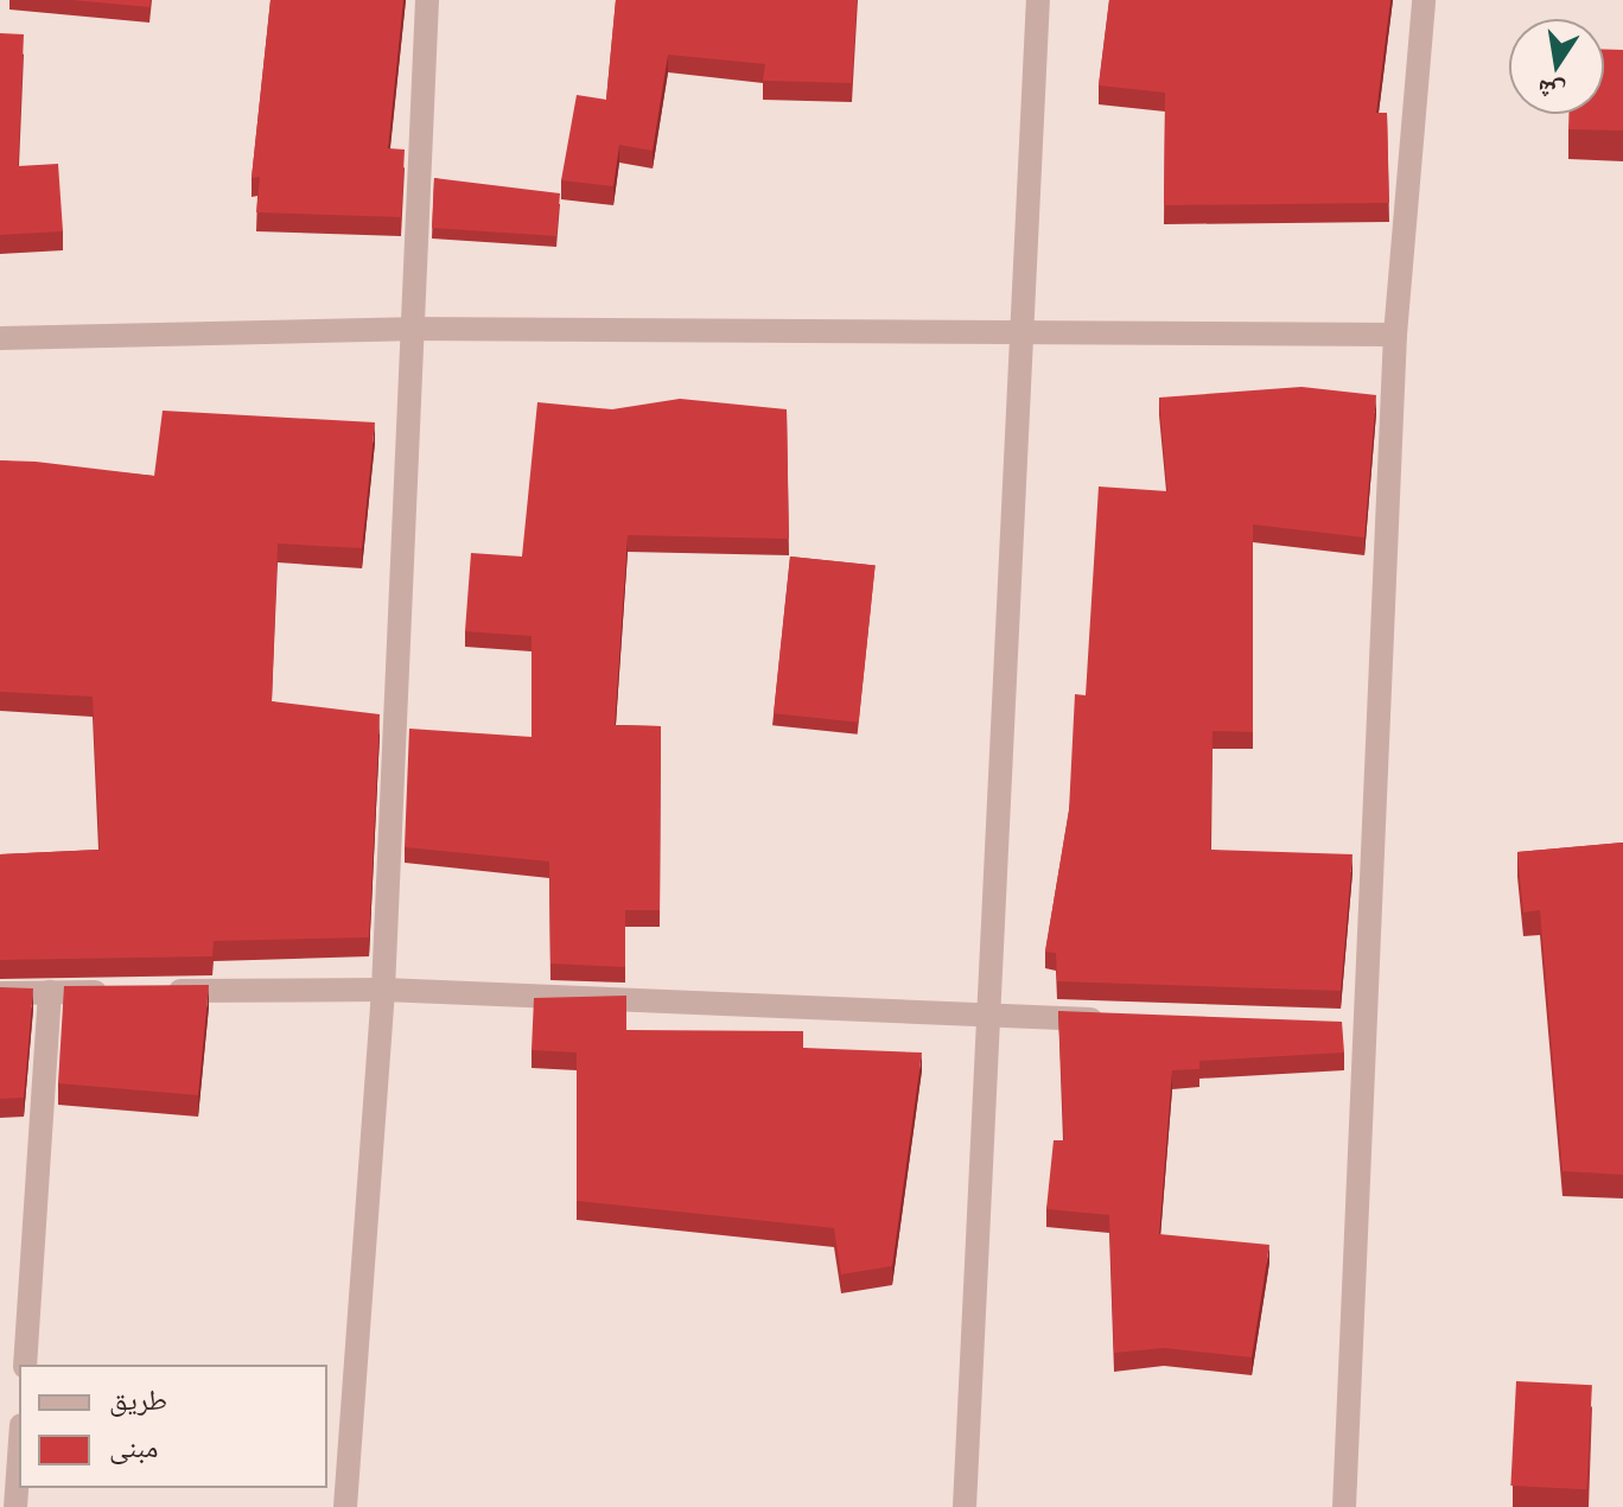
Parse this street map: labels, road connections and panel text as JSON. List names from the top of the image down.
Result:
{
  "legend": ["طريق", "مبنى"],
  "north": "bottom"
}
